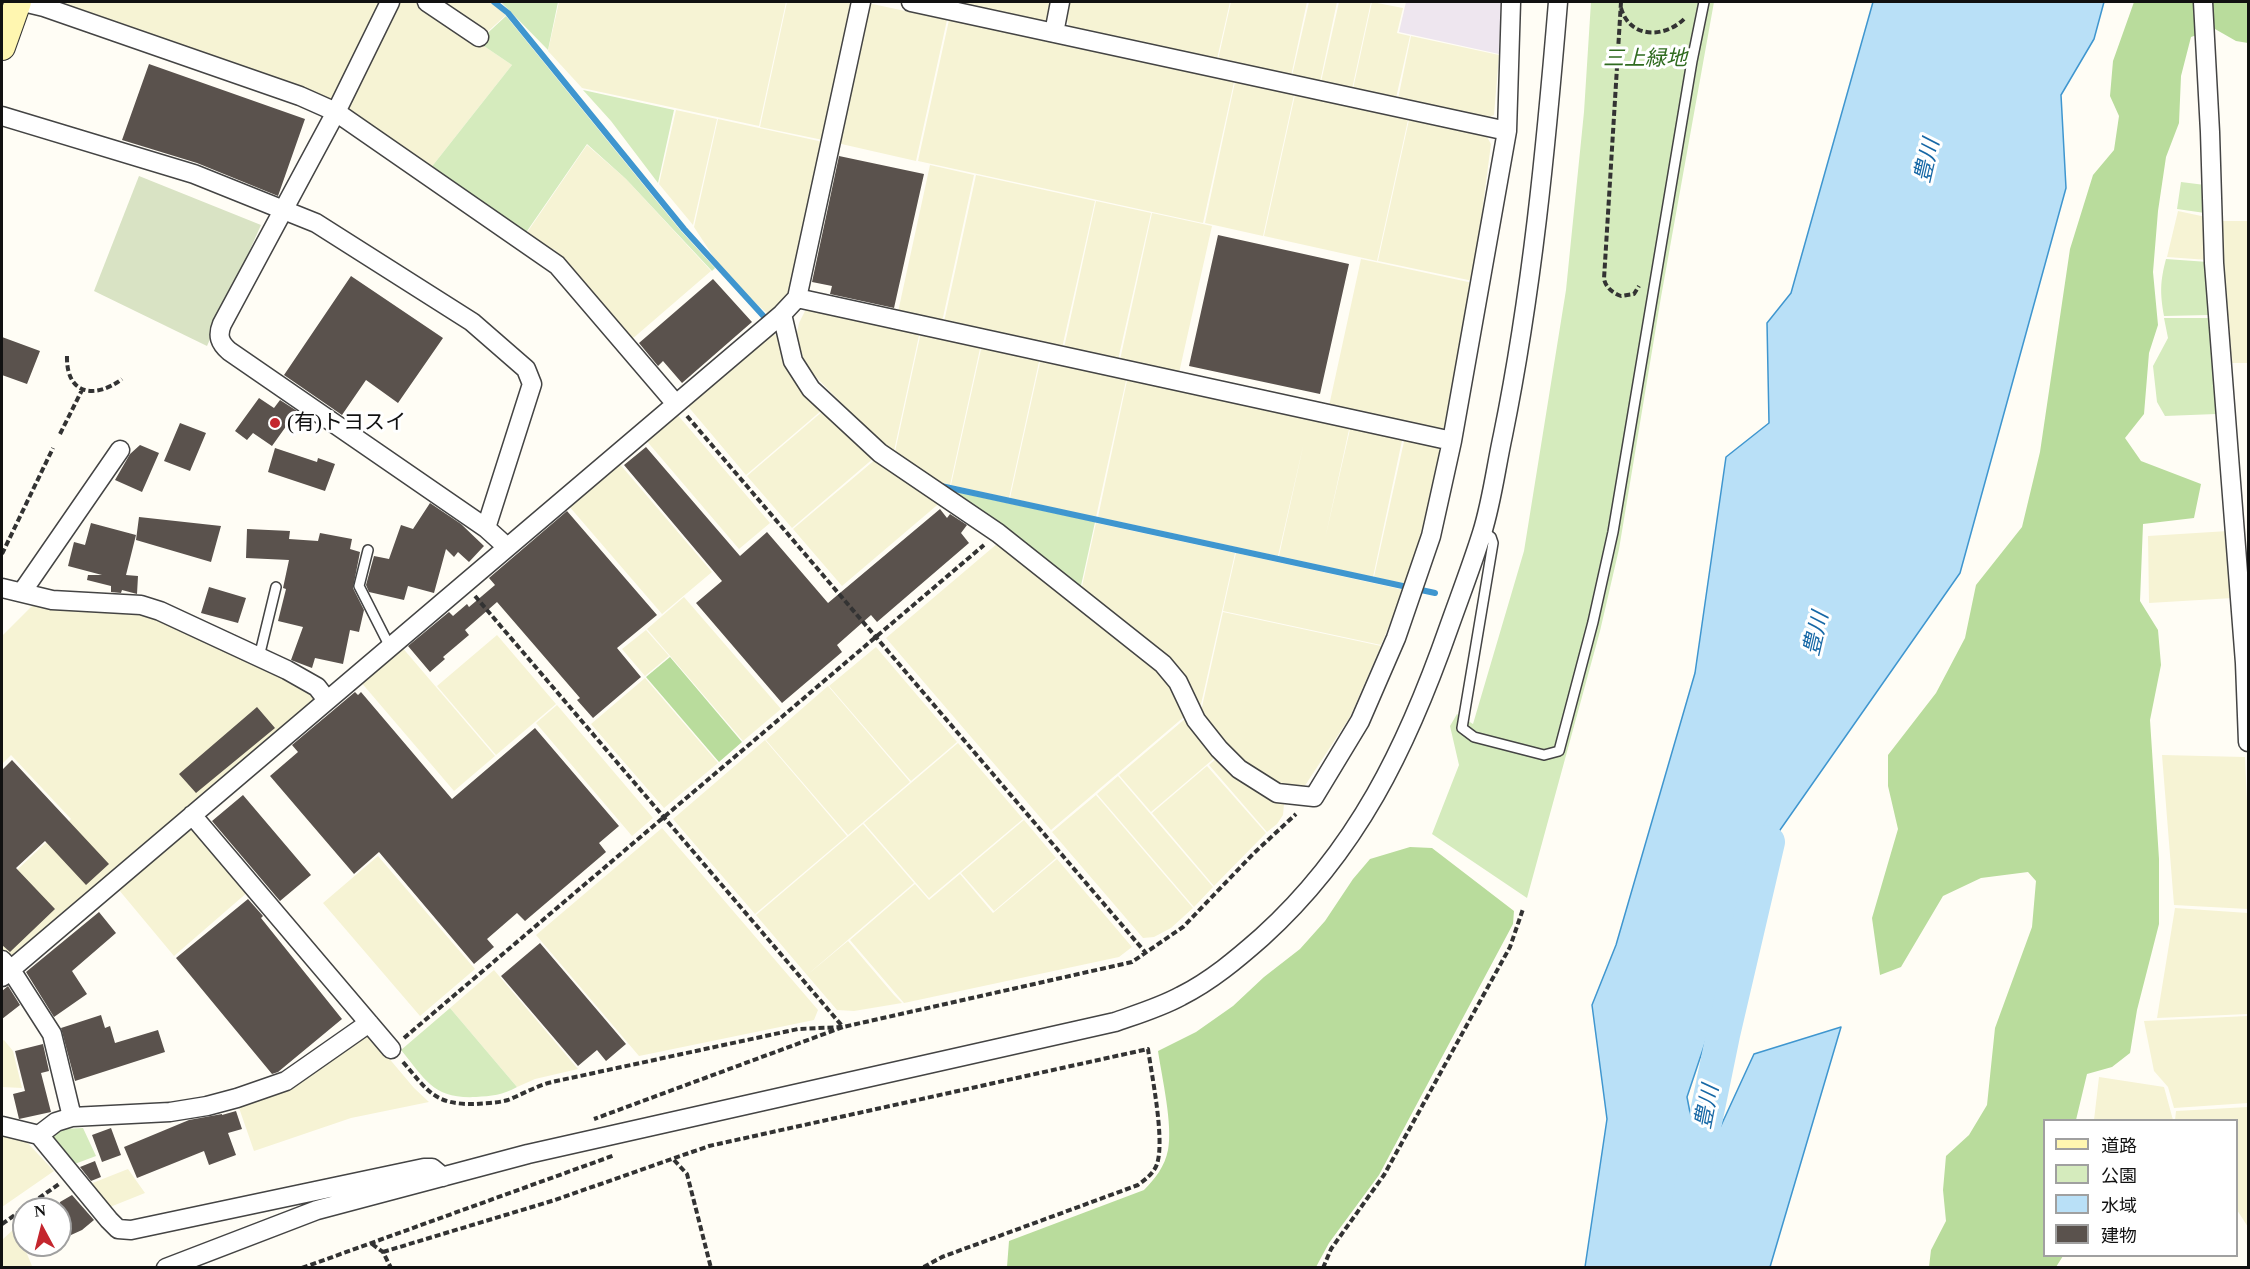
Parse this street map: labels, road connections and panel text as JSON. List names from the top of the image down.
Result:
{
  "water": ["豊川"],
  "parks": ["三上緑地"],
  "places": ["(有)トヨスイ"],
  "legend": [
    "道路",
    "公園",
    "水域",
    "建物"
  ],
  "north": "top"
}
